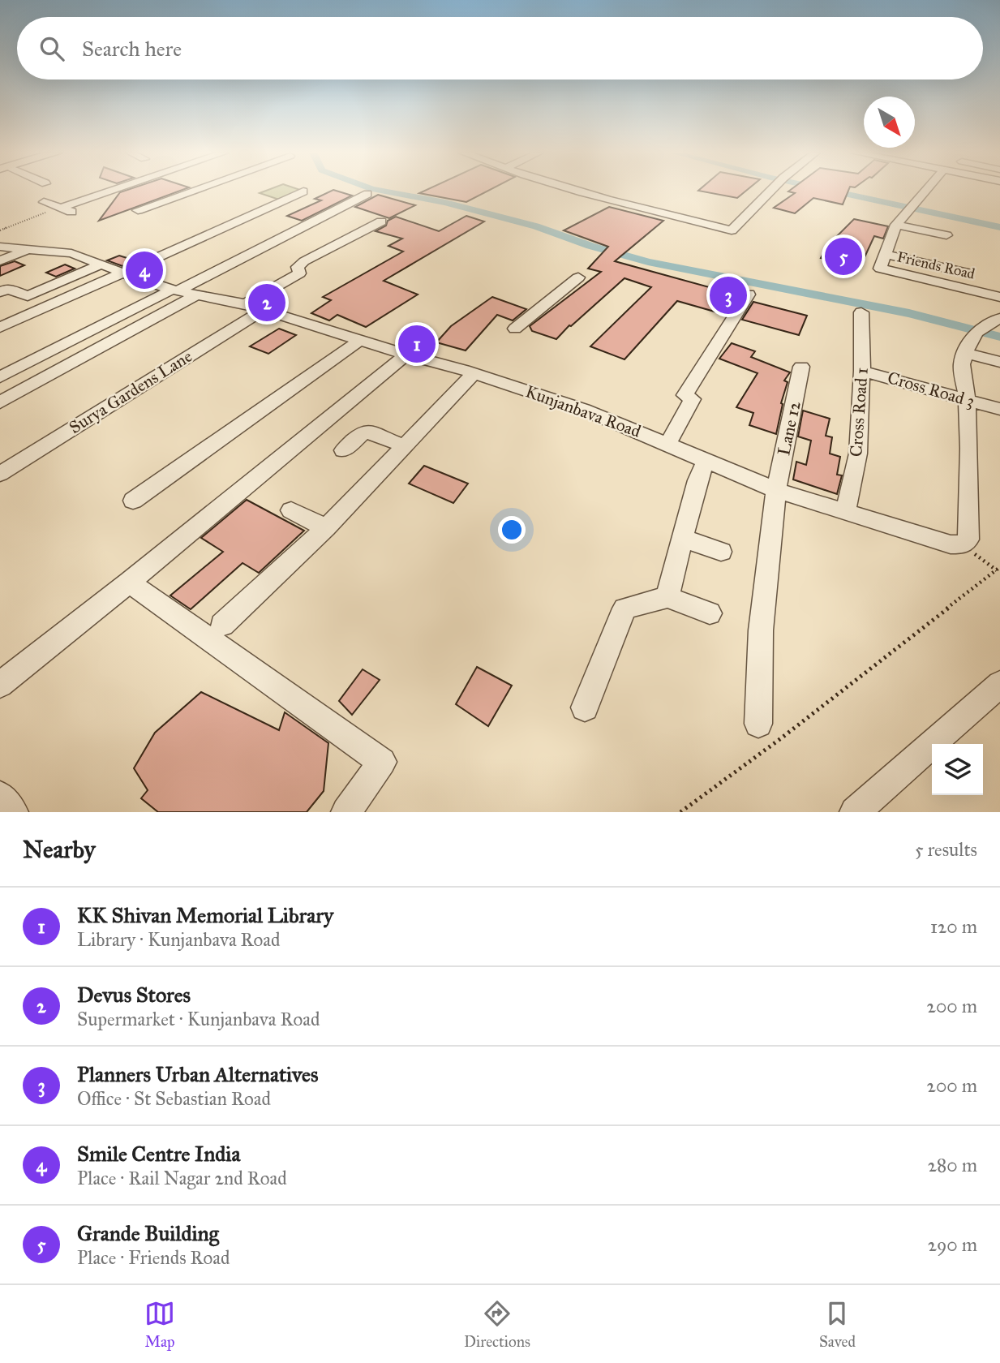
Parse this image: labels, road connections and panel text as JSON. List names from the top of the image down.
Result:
{
  "streets": {
    "street": [
      "Friends Road",
      "Cross Road 3",
      "Surya Gardens Lane",
      "Kunjanbava Road",
      "Cross Road 1",
      "Lane 12"
    ]
  },
  "crossings": [
    ["Cross Road 3", "Cross Road 1"],
    ["Surya Gardens Lane", "Kunjanbava Road"],
    ["Kunjanbava Road", "Cross Road 1"],
    ["Kunjanbava Road", "Lane 12"]
  ],
  "north": "bottom right",
  "page": {
    "search": "Search here",
    "pins": [
      "5",
      "4",
      "3",
      "2",
      "1"
    ],
    "heading": ["Nearby", "5 results"],
    "list": [
      {
        "mark": "1",
        "name": "KK Shivan Memorial Library",
        "note": "Library · Kunjanbava Road",
        "value": "120 m"
      },
      {
        "mark": "2",
        "name": "Devus Stores",
        "note": "Supermarket · Kunjanbava Road",
        "value": "200 m"
      },
      {
        "mark": "3",
        "name": "Planners Urban Alternatives",
        "note": "Office · St Sebastian Road",
        "value": "200 m"
      },
      {
        "mark": "4",
        "name": "Smile Centre India",
        "note": "Place · Rail Nagar 2nd Road",
        "value": "280 m"
      },
      {
        "mark": "5",
        "name": "Grande Building",
        "note": "Place · Friends Road",
        "value": "290 m"
      }
    ],
    "nav": ["Map", "Directions", "Saved"]
  }
}
